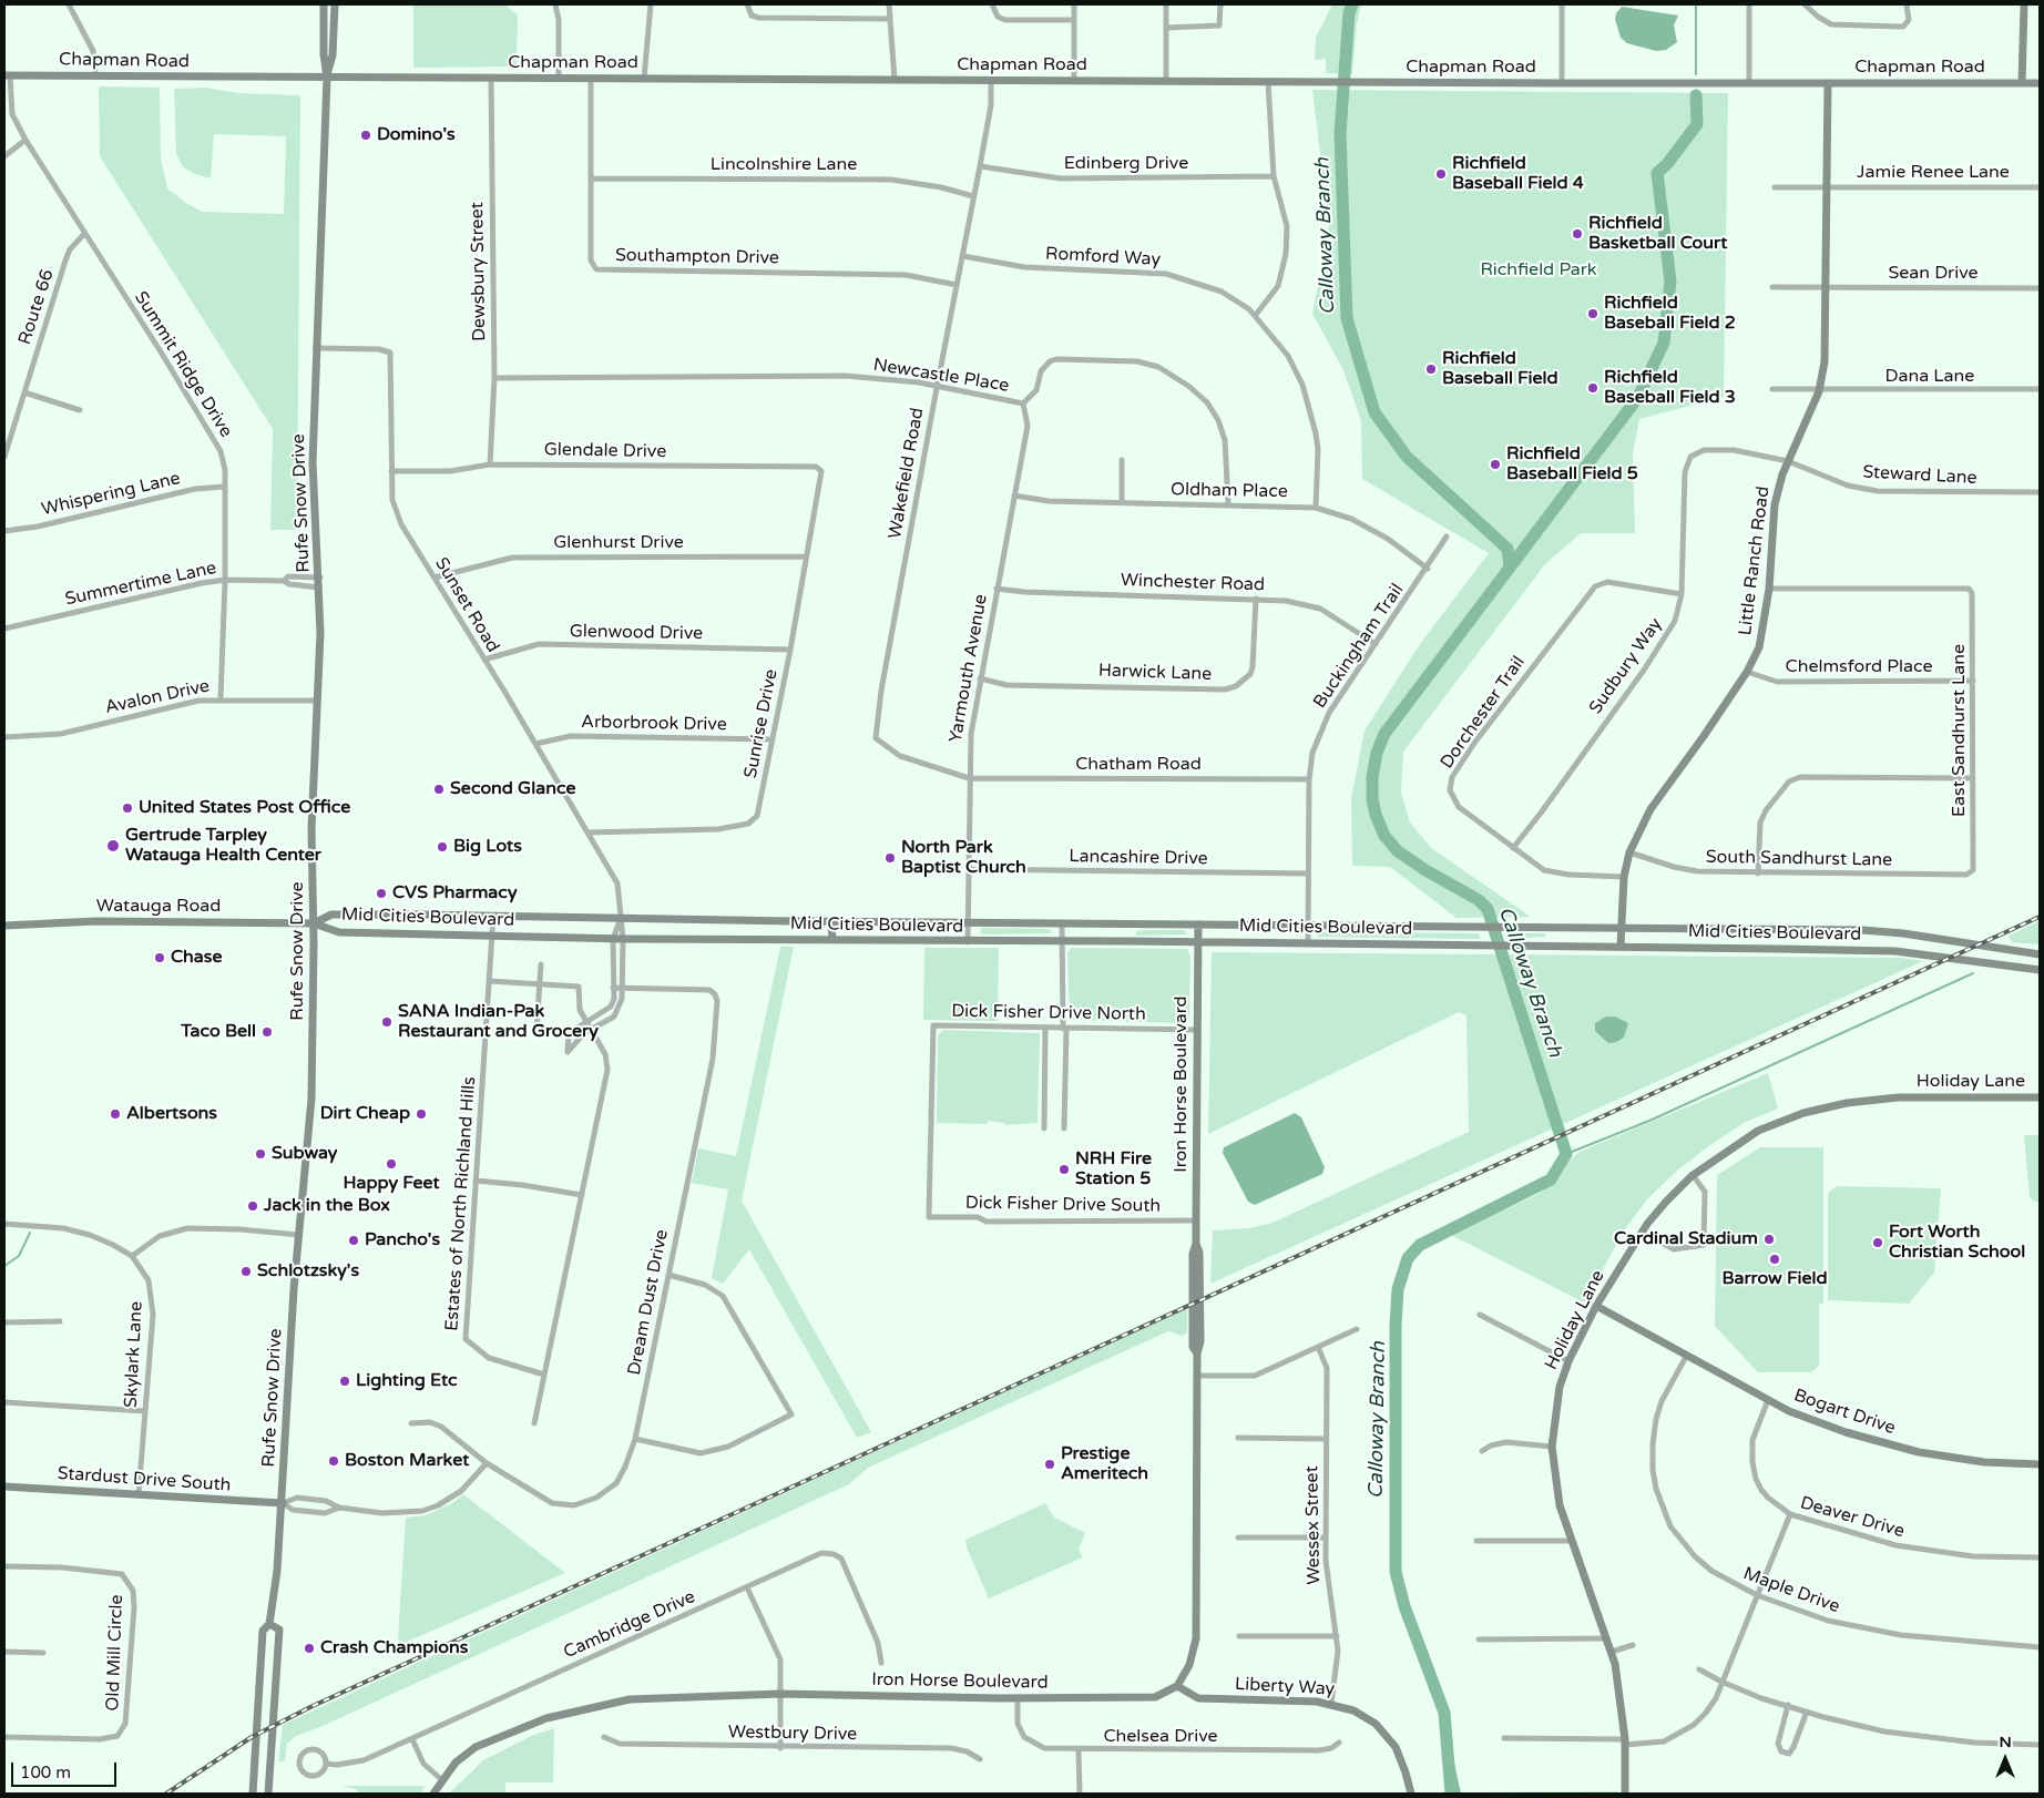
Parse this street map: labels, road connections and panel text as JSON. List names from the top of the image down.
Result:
{
  "streets": {
    "street": [
      "Chapman Road",
      "Edinberg Drive",
      "Lincolnshire Lane",
      "Jamie Renee Lane",
      "Southampton Drive",
      "Romford Way",
      "Dewsbury Street",
      "Sean Drive",
      "Route 66",
      "Summit Ridge Drive",
      "Newcastle Place",
      "Dana Lane",
      "Glendale Drive",
      "Wakefield Road",
      "Steward Lane",
      "Oldham Place",
      "Whispering Lane",
      "Rufe Snow Drive",
      "Glenhurst Drive",
      "Little Ranch Road",
      "Winchester Road",
      "Summertime Lane",
      "Sunset Road",
      "Glenwood Drive",
      "Buckingham Trail",
      "Sudbury Way",
      "Chelmsford Place",
      "Yarmouth Avenue",
      "Harwick Lane",
      "Avalon Drive",
      "Dorchester Trail",
      "Arborbrook Drive",
      "Sunrise Drive",
      "East Sandhurst Lane",
      "Chatham Road",
      "Lancashire Drive",
      "South Sandhurst Lane",
      "Watauga Road",
      "Mid Cities Boulevard",
      "Dick Fisher Drive North",
      "Holiday Lane",
      "Iron Horse Boulevard",
      "Estates of North Richland Hills",
      "Dick Fisher Drive South",
      "Dream Dust Drive",
      "Skylark Lane",
      "Bogart Drive",
      "Stardust Drive South",
      "Deaver Drive",
      "Wessex Street",
      "Maple Drive",
      "Cambridge Drive",
      "Old Mill Circle",
      "Liberty Way",
      "Westbury Drive",
      "Chelsea Drive"
    ]
  },
  "crossings": [
    ["Chapman Road", "Southampton Drive"],
    ["Chapman Road", "Dewsbury Street"],
    ["Chapman Road", "Summit Ridge Drive"],
    ["Chapman Road", "Wakefield Road"],
    ["Chapman Road", "Rufe Snow Drive"],
    ["Chapman Road", "Little Ranch Road"],
    ["Edinberg Drive", "Wakefield Road"],
    ["Lincolnshire Lane", "Southampton Drive"],
    ["Lincolnshire Lane", "Wakefield Road"],
    ["Jamie Renee Lane", "Little Ranch Road"],
    ["Southampton Drive", "Wakefield Road"],
    ["Romford Way", "Wakefield Road"],
    ["Romford Way", "Oldham Place"],
    ["Dewsbury Street", "Newcastle Place"],
    ["Dewsbury Street", "Glendale Drive"],
    ["Sean Drive", "Little Ranch Road"],
    ["Route 66", "Summit Ridge Drive"],
    ["Summit Ridge Drive", "Whispering Lane"],
    ["Summit Ridge Drive", "Summertime Lane"],
    ["Summit Ridge Drive", "Avalon Drive"],
    ["Newcastle Place", "Wakefield Road"],
    ["Newcastle Place", "Oldham Place"],
    ["Newcastle Place", "Yarmouth Avenue"],
    ["Dana Lane", "Little Ranch Road"],
    ["Glendale Drive", "Sunset Road"],
    ["Glendale Drive", "Sunrise Drive"],
    ["Wakefield Road", "Yarmouth Avenue"],
    ["Wakefield Road", "Chatham Road"],
    ["Steward Lane", "Little Ranch Road"],
    ["Steward Lane", "Sudbury Way"],
    ["Oldham Place", "Buckingham Trail"],
    ["Oldham Place", "Yarmouth Avenue"],
    ["Rufe Snow Drive", "Summertime Lane"],
    ["Rufe Snow Drive", "Sunset Road"],
    ["Rufe Snow Drive", "Avalon Drive"],
    ["Rufe Snow Drive", "Watauga Road"],
    ["Rufe Snow Drive", "Mid Cities Boulevard"],
    ["Rufe Snow Drive", "Stardust Drive South"],
    ["Glenhurst Drive", "Sunset Road"],
    ["Glenhurst Drive", "Sunrise Drive"],
    ["Little Ranch Road", "Chelmsford Place"],
    ["Little Ranch Road", "Dorchester Trail"],
    ["Little Ranch Road", "East Sandhurst Lane"],
    ["Little Ranch Road", "South Sandhurst Lane"],
    ["Little Ranch Road", "Mid Cities Boulevard"],
    ["Winchester Road", "Buckingham Trail"],
    ["Winchester Road", "Yarmouth Avenue"],
    ["Winchester Road", "Harwick Lane"],
    ["Sunset Road", "Glenwood Drive"],
    ["Sunset Road", "Arborbrook Drive"],
    ["Sunset Road", "Sunrise Drive"],
    ["Sunset Road", "Mid Cities Boulevard"],
    ["Sunset Road", "Dream Dust Drive"],
    ["Glenwood Drive", "Sunrise Drive"],
    ["Buckingham Trail", "Chatham Road"],
    ["Buckingham Trail", "Lancashire Drive"],
    ["Buckingham Trail", "Mid Cities Boulevard"],
    ["Sudbury Way", "Dorchester Trail"],
    ["Chelmsford Place", "East Sandhurst Lane"],
    ["Yarmouth Avenue", "Harwick Lane"],
    ["Yarmouth Avenue", "Chatham Road"],
    ["Yarmouth Avenue", "Lancashire Drive"],
    ["Yarmouth Avenue", "Mid Cities Boulevard"],
    ["Arborbrook Drive", "Sunrise Drive"],
    ["East Sandhurst Lane", "South Sandhurst Lane"],
    ["Watauga Road", "Mid Cities Boulevard"],
    ["Mid Cities Boulevard", "Iron Horse Boulevard"],
    ["Mid Cities Boulevard", "Estates of North Richland Hills"],
    ["Dick Fisher Drive North", "Iron Horse Boulevard"],
    ["Dick Fisher Drive North", "Dick Fisher Drive South"],
    ["Holiday Lane", "Bogart Drive"],
    ["Iron Horse Boulevard", "Dick Fisher Drive South"],
    ["Iron Horse Boulevard", "Liberty Way"],
    ["Iron Horse Boulevard", "Chelsea Drive"],
    ["Skylark Lane", "Stardust Drive South"],
    ["Bogart Drive", "Deaver Drive"],
    ["Bogart Drive", "Maple Drive"],
    ["Wessex Street", "Liberty Way"]
  ],
  "water": ["Calloway Branch"],
  "parks": ["Richfield Park"],
  "places": [
    "Domino's",
    "Richfield Baseball Field 4",
    "Richfield Basketball Court",
    "Richfield Baseball Field 2",
    "Richfield Baseball Field",
    "Richfield Baseball Field 3",
    "Richfield Baseball Field 5",
    "Second Glance",
    "United States Post Office",
    "Gertrude Tarpley Watauga Health Center",
    "Big Lots",
    "North Park Baptist Church",
    "CVS Pharmacy",
    "Chase",
    "SANA Indian-Pak Restaurant and Grocery",
    "Taco Bell",
    "Albertsons",
    "Dirt Cheap",
    "Subway",
    "Happy Feet",
    "NRH Fire Station 5",
    "Jack in the Box",
    "Cardinal Stadium",
    "Pancho's",
    "Fort Worth Christian School",
    "Barrow Field",
    "Schlotzsky's",
    "Lighting Etc",
    "Boston Market",
    "Prestige Ameritech",
    "Crash Champions"
  ],
  "scale_bar": "100 m",
  "north": "top"
}
